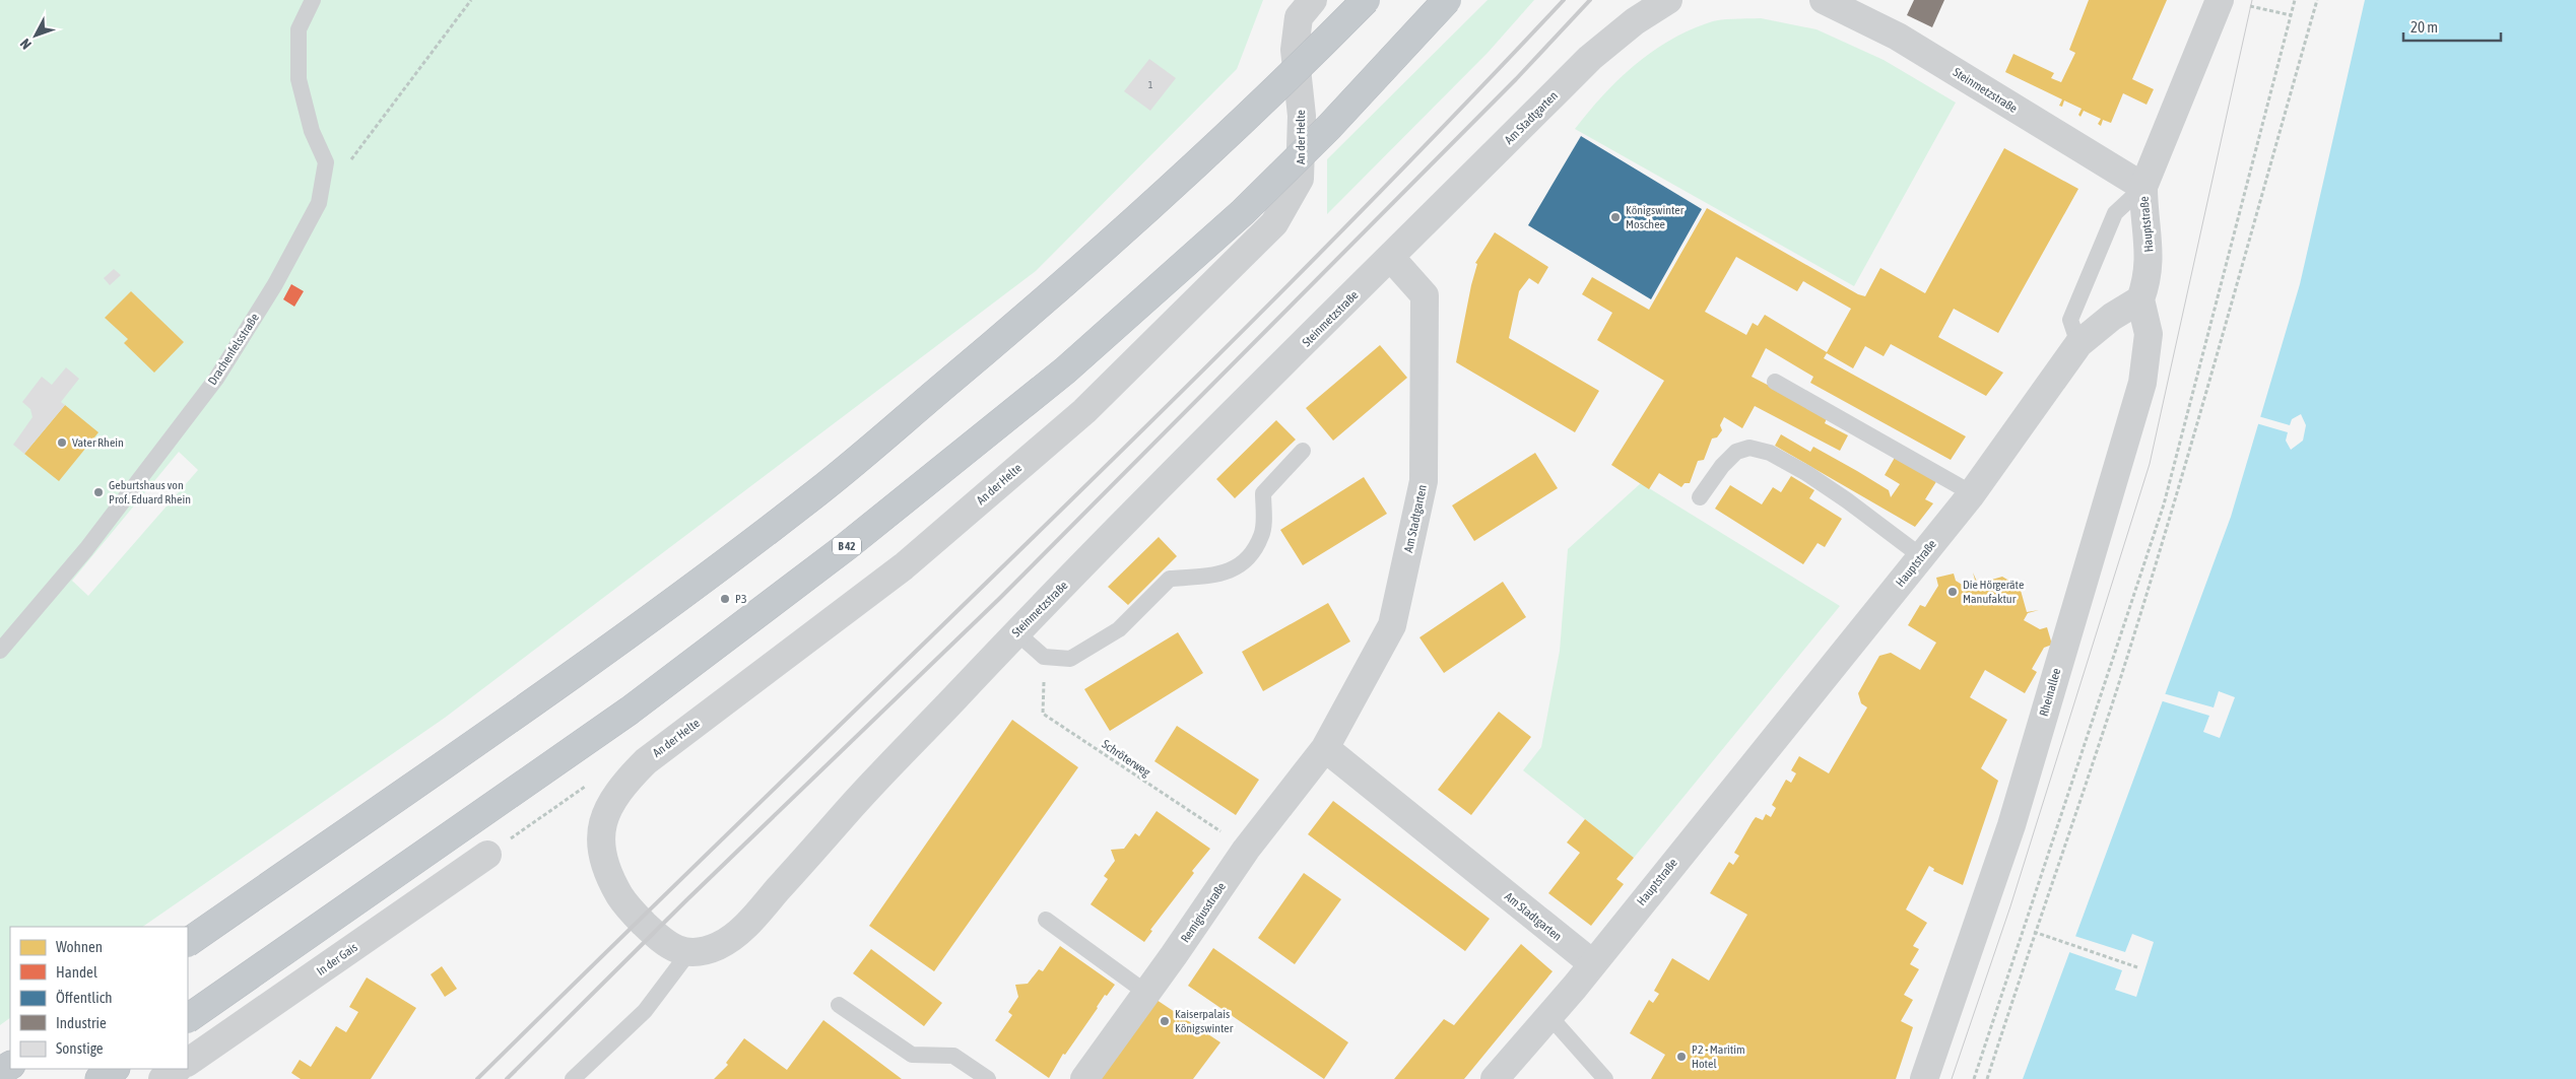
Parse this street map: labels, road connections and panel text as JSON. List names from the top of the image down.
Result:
{
  "streets": {
    "highway": ["B 42"],
    "street": [
      "Steinmetzstraße",
      "Am Stadtgarten",
      "An der Helte",
      "Hauptstraße",
      "Rheinallee",
      "Remigiusstraße",
      "In der Gais"
    ],
    "lane": ["Drachenfelsstraße"],
    "path": ["Schröterweg"]
  },
  "crossings": [
    ["Steinmetzstraße", "Am Stadtgarten"],
    ["Steinmetzstraße", "An der Helte"],
    ["Steinmetzstraße", "Hauptstraße"],
    ["Am Stadtgarten", "Hauptstraße"],
    ["Am Stadtgarten", "Remigiusstraße"],
    ["Hauptstraße", "Rheinallee"],
    ["Schröterweg", "Remigiusstraße"]
  ],
  "places": [
    "Königswinter Moschee",
    "Vater Rhein",
    "Geburtshaus von Prof. Eduard Rhein",
    "Die Hörgeräte Manufaktur",
    "P3",
    "Kaiserpalais Königswinter",
    "P2 - Maritim Hotel"
  ],
  "house_numbers": ["1"],
  "legend": [
    "Wohnen",
    "Handel",
    "Öffentlich",
    "Industrie",
    "Sonstige"
  ],
  "scale_bar": "20 m",
  "north": "bottom left"
}
